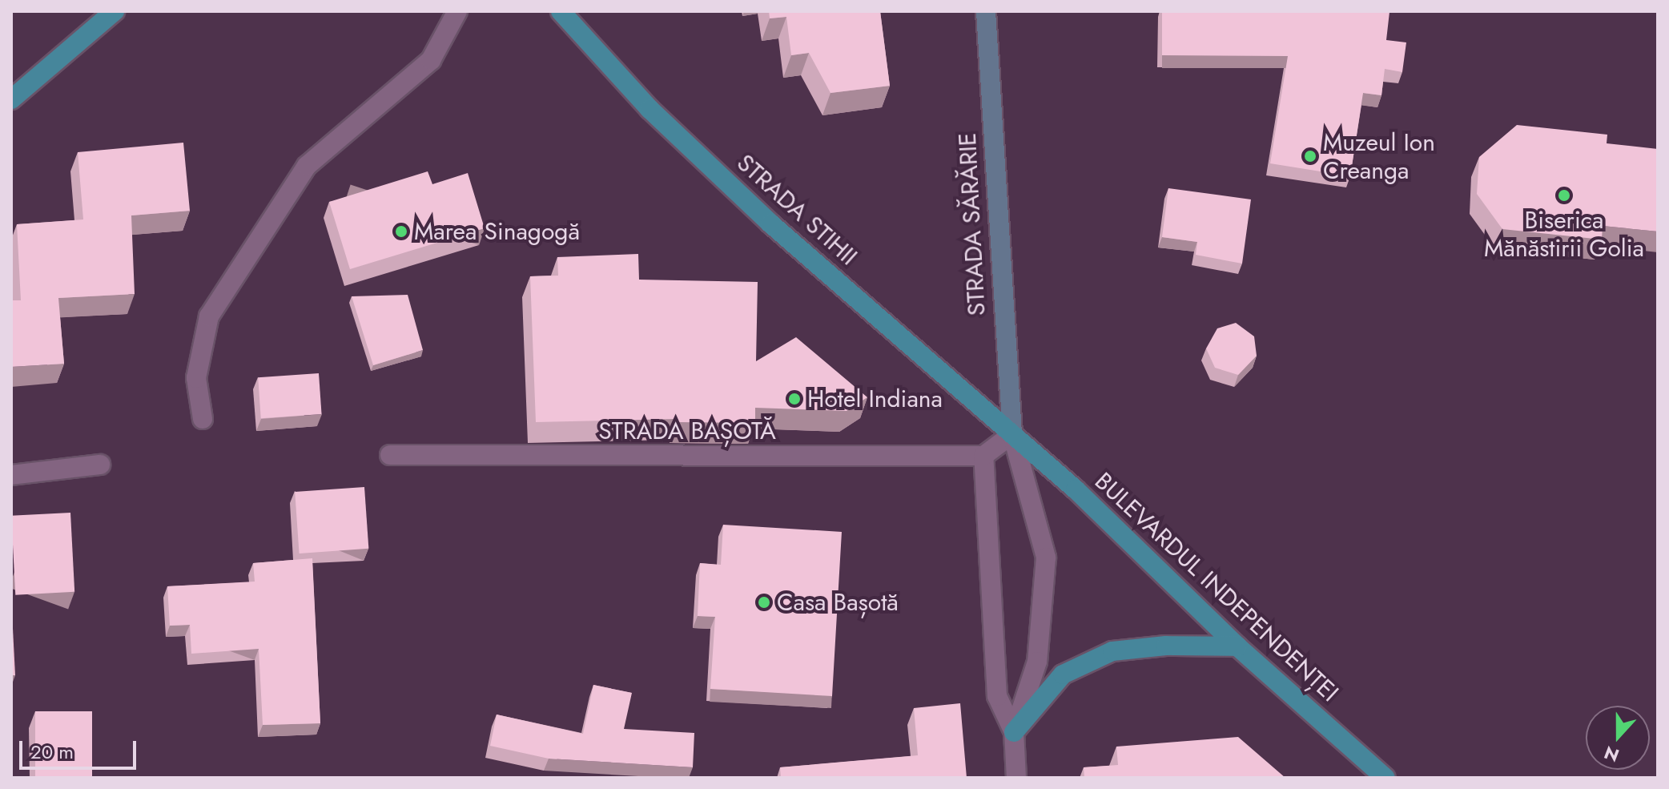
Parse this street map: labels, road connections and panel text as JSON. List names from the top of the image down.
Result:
{
  "streets": {
    "main road": ["STRADA STIHII", "STRADA SĂRĂRIE", "BULEVARDUL INDEPENDENȚEI"],
    "street": ["STRADA BAȘOTĂ"]
  },
  "crossings": [
    ["STRADA STIHII", "STRADA SĂRĂRIE"],
    ["STRADA STIHII", "BULEVARDUL INDEPENDENȚEI"],
    ["STRADA SĂRĂRIE", "STRADA BAȘOTĂ"],
    ["STRADA SĂRĂRIE", "BULEVARDUL INDEPENDENȚEI"]
  ],
  "places": [
    "Muzeul Ion Creanga",
    "Biserica Mănăstirii Golia",
    "Marea Sinagogă",
    "Hotel Indiana",
    "Casa Bașotă"
  ],
  "scale_bar": "20 m",
  "north": "bottom"
}
